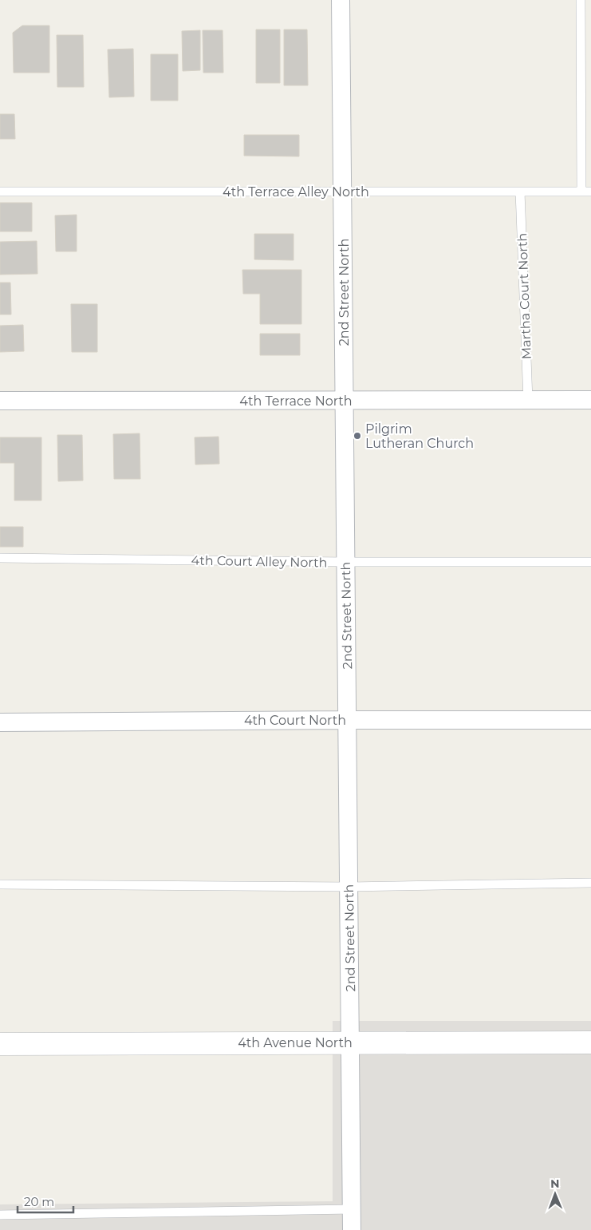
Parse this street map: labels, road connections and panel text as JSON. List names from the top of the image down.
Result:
{
  "streets": {
    "street": [
      "2nd Street North",
      "4th Terrace North",
      "4th Court North",
      "4th Avenue North"
    ],
    "lane": ["4th Terrace Alley North", "Martha Court North", "4th Court Alley North"]
  },
  "crossings": [
    ["4th Terrace Alley North", "2nd Street North"],
    ["4th Terrace Alley North", "Martha Court North"],
    ["2nd Street North", "4th Terrace North"],
    ["2nd Street North", "4th Court Alley North"],
    ["2nd Street North", "4th Court North"],
    ["2nd Street North", "4th Avenue North"],
    ["Martha Court North", "4th Terrace North"]
  ],
  "places": ["Pilgrim Lutheran Church"],
  "scale_bar": "20 m",
  "north": "top"
}
